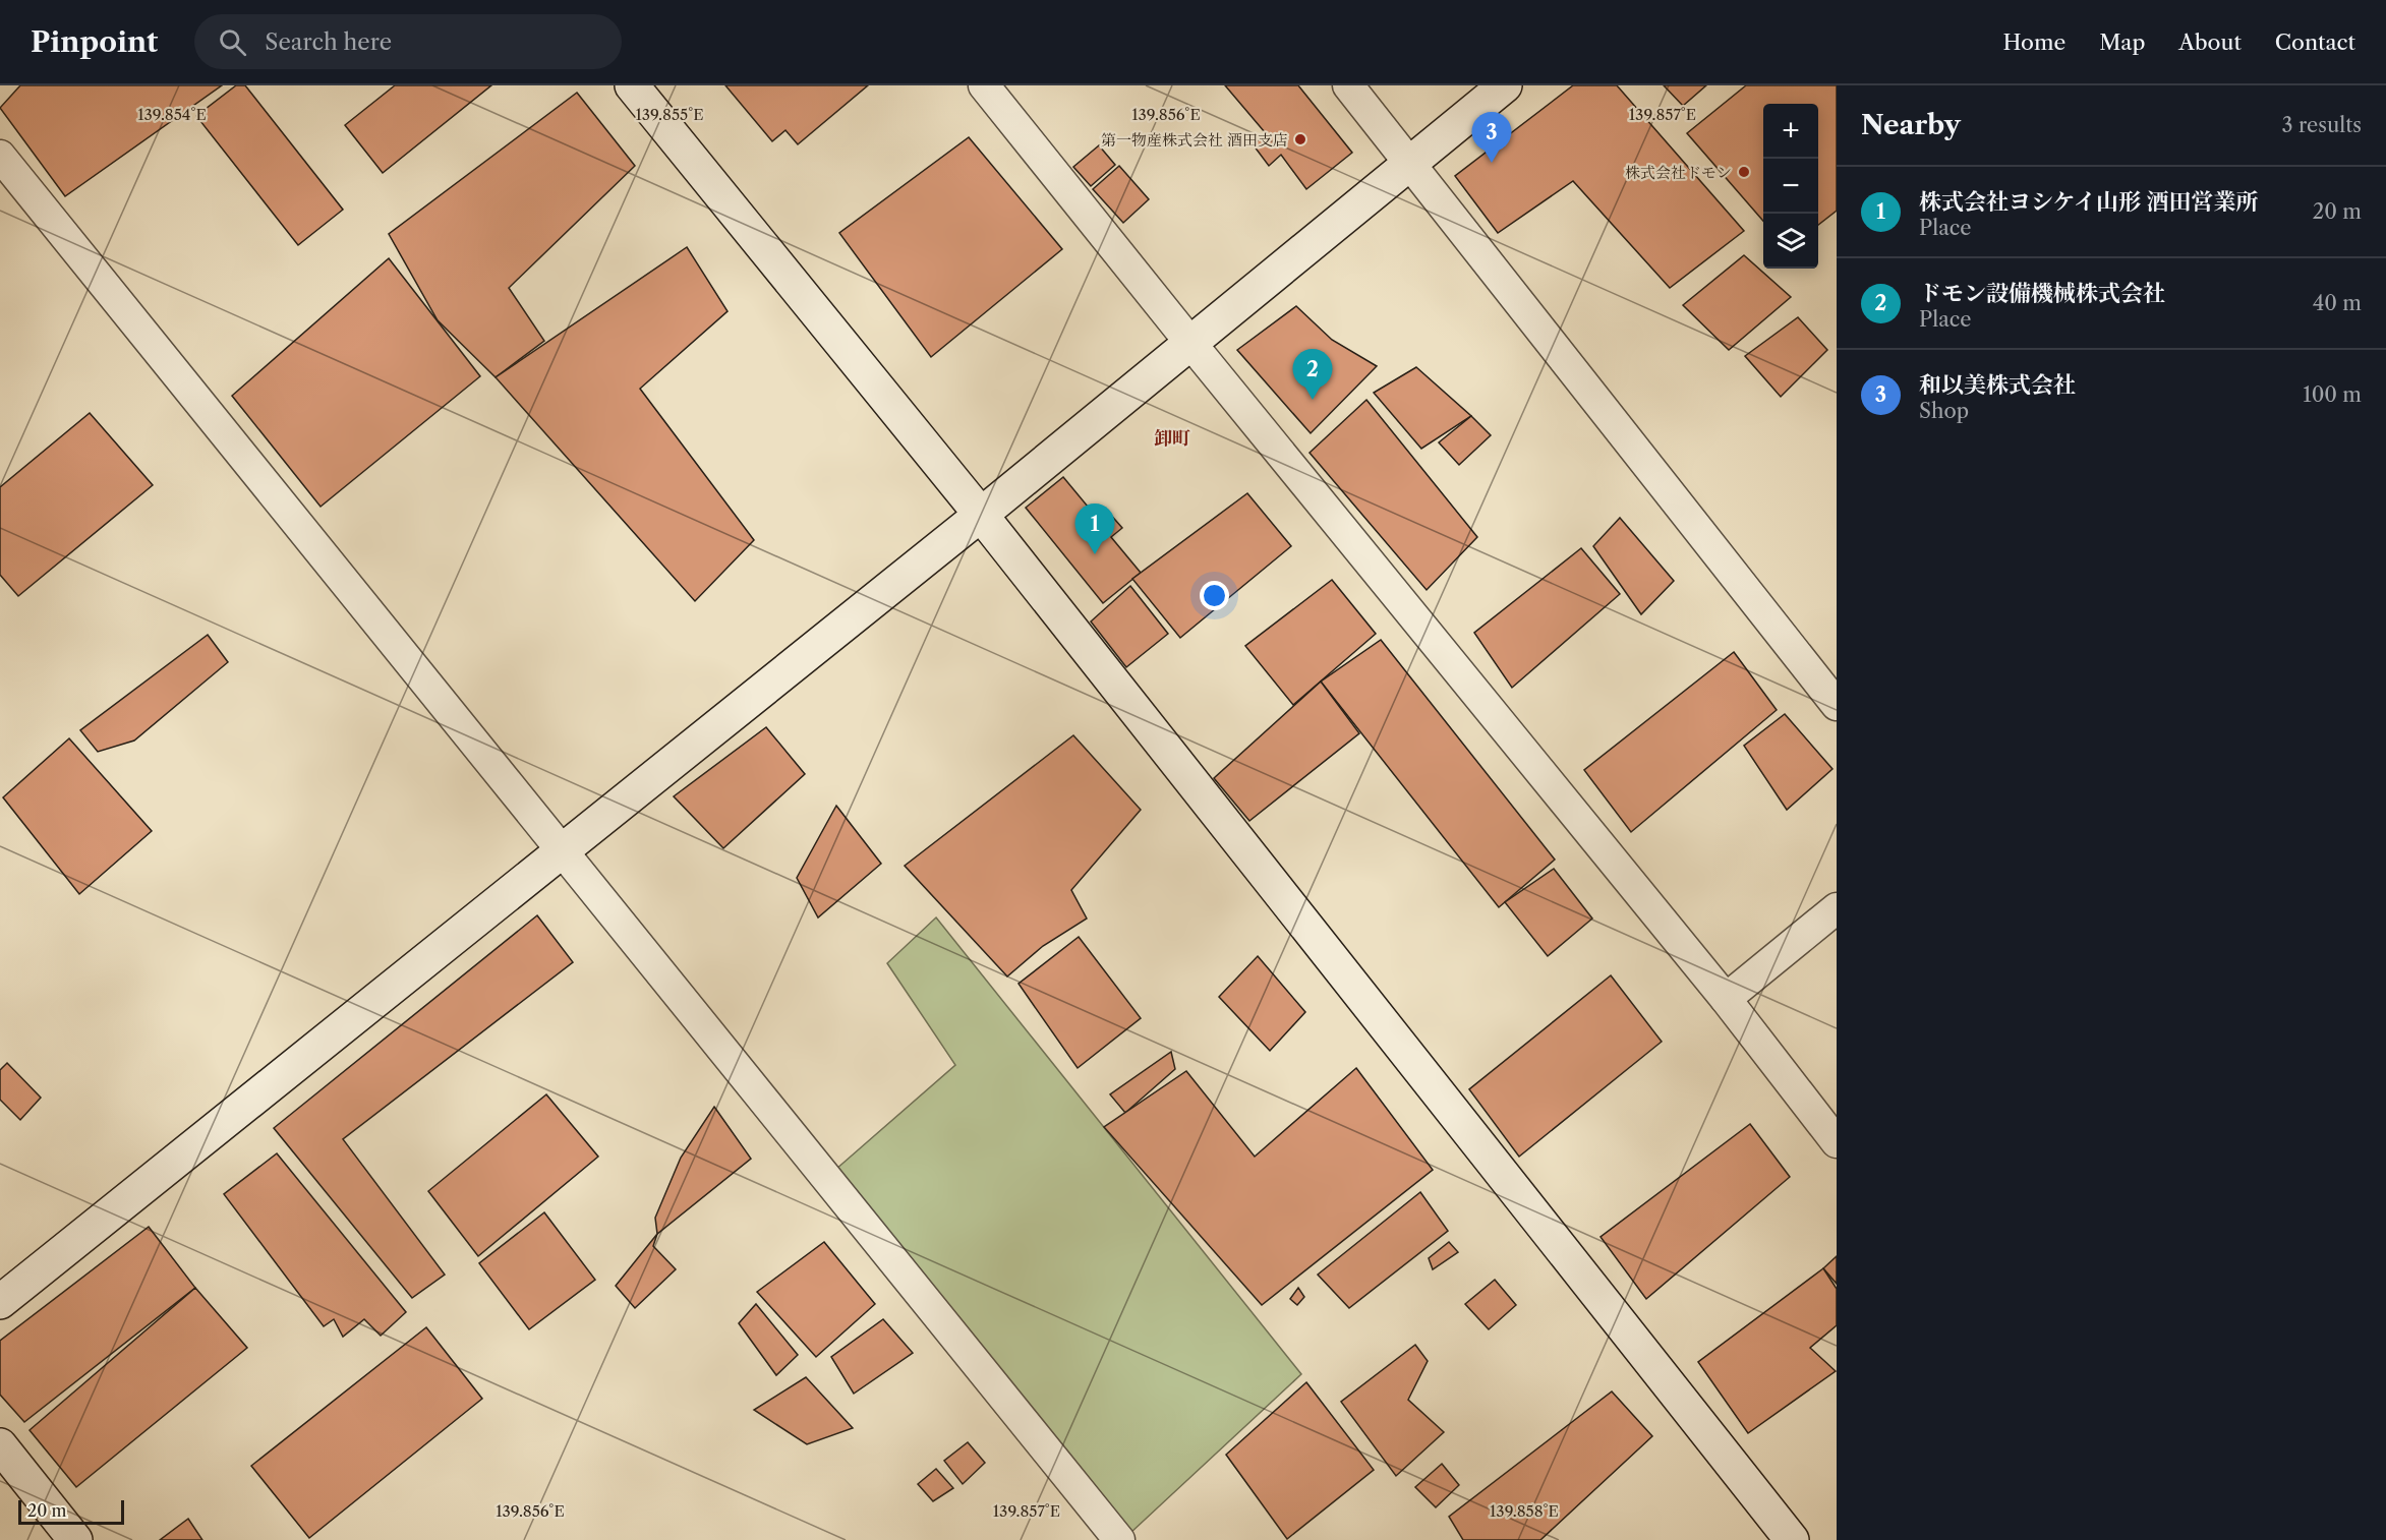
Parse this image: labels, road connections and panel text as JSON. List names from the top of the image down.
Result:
{
  "districts": ["卸町"],
  "places": ["第一物産株式会社 酒田支店", "株式会社ドモン"],
  "scale_bar": "20 m",
  "page": {
    "header": "Pinpoint",
    "search": "Search here",
    "nav": [
      "Home",
      "Map",
      "About",
      "Contact"
    ],
    "heading": ["Nearby", "3 results"],
    "map_buttons": ["+", "−"],
    "pins": ["3", "2", "1"],
    "list": [
      {
        "mark": "1",
        "name": "株式会社ヨシケイ山形 酒田営業所",
        "note": "Place",
        "value": "20 m"
      },
      {
        "mark": "2",
        "name": "ドモン設備機械株式会社",
        "note": "Place",
        "value": "40 m"
      },
      {
        "mark": "3",
        "name": "和以美株式会社",
        "note": "Shop",
        "value": "100 m"
      }
    ],
    "scale": "20 m"
  },
  "coordinates": [
    "139.854°E",
    "139.855°E",
    "139.856°E",
    "139.857°E",
    "139.858°E"
  ]
}
